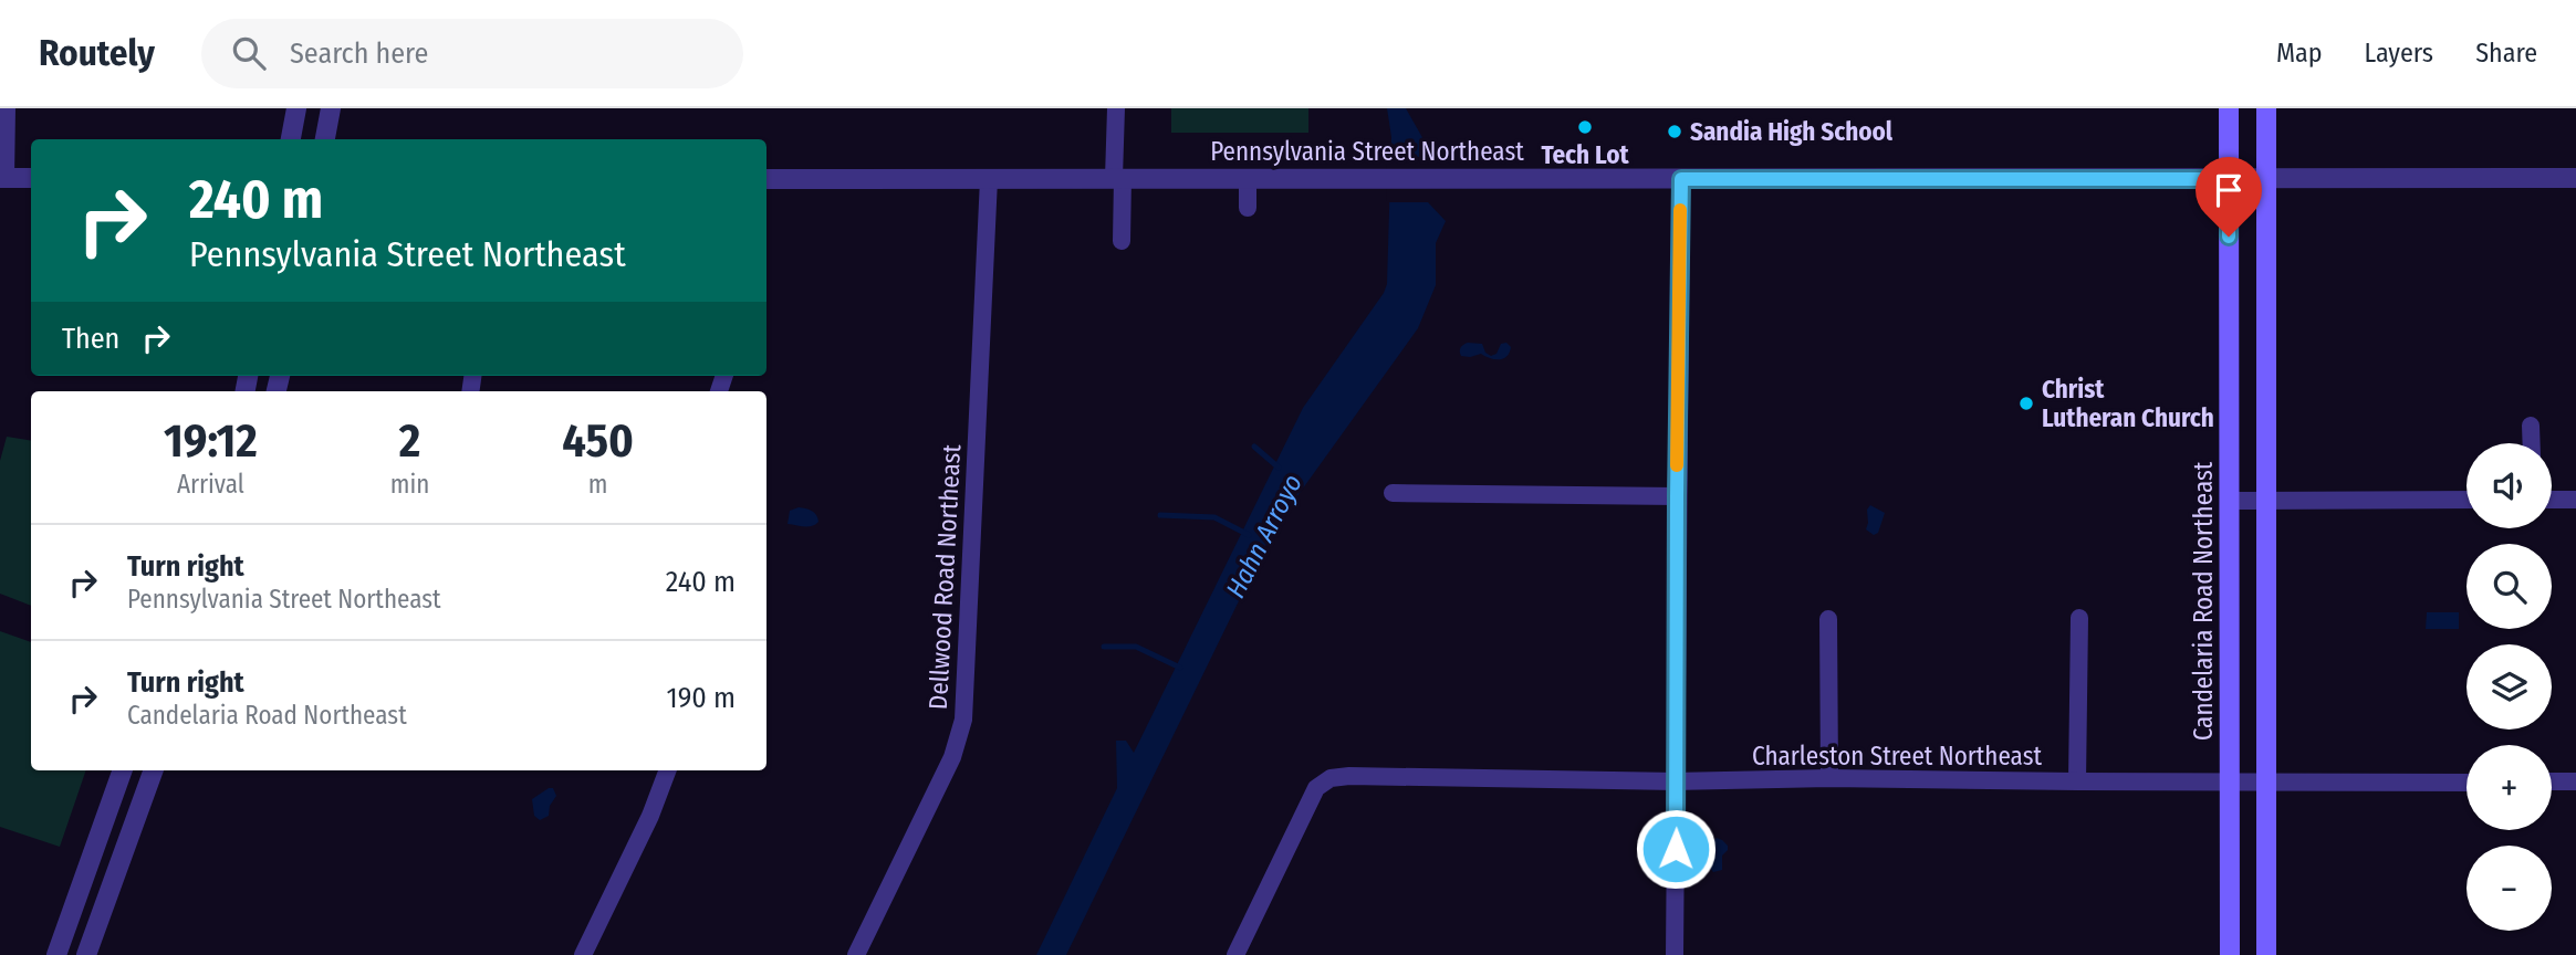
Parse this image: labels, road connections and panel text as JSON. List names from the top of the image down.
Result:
{
  "streets": {
    "main road": ["Candelaria Road Northeast"],
    "street": ["Pennsylvania Street Northeast", "Dellwood Road Northeast", "Charleston Street Northeast"]
  },
  "crossings": [
    ["Pennsylvania Street Northeast", "Dellwood Road Northeast"],
    ["Pennsylvania Street Northeast", "Candelaria Road Northeast"],
    ["Candelaria Road Northeast", "Charleston Street Northeast"]
  ],
  "water": ["Hahn Arroyo"],
  "places": ["Tech Lot", "Sandia High School", "Christ Lutheran Church"],
  "page": {
    "header": "Routely",
    "search": "Search here",
    "nav": ["Map", "Layers", "Share"],
    "turn": ["240 m", "Pennsylvania Street Northeast"],
    "then": "Then",
    "eta": [
      "19:12",
      "Arrival",
      "2",
      "min",
      "450",
      "m"
    ],
    "map_buttons": ["+", "−"],
    "list": [
      {
        "name": "Turn right",
        "note": "Pennsylvania Street Northeast",
        "value": "240 m"
      },
      {
        "name": "Turn right",
        "note": "Candelaria Road Northeast",
        "value": "190 m"
      }
    ]
  }
}
